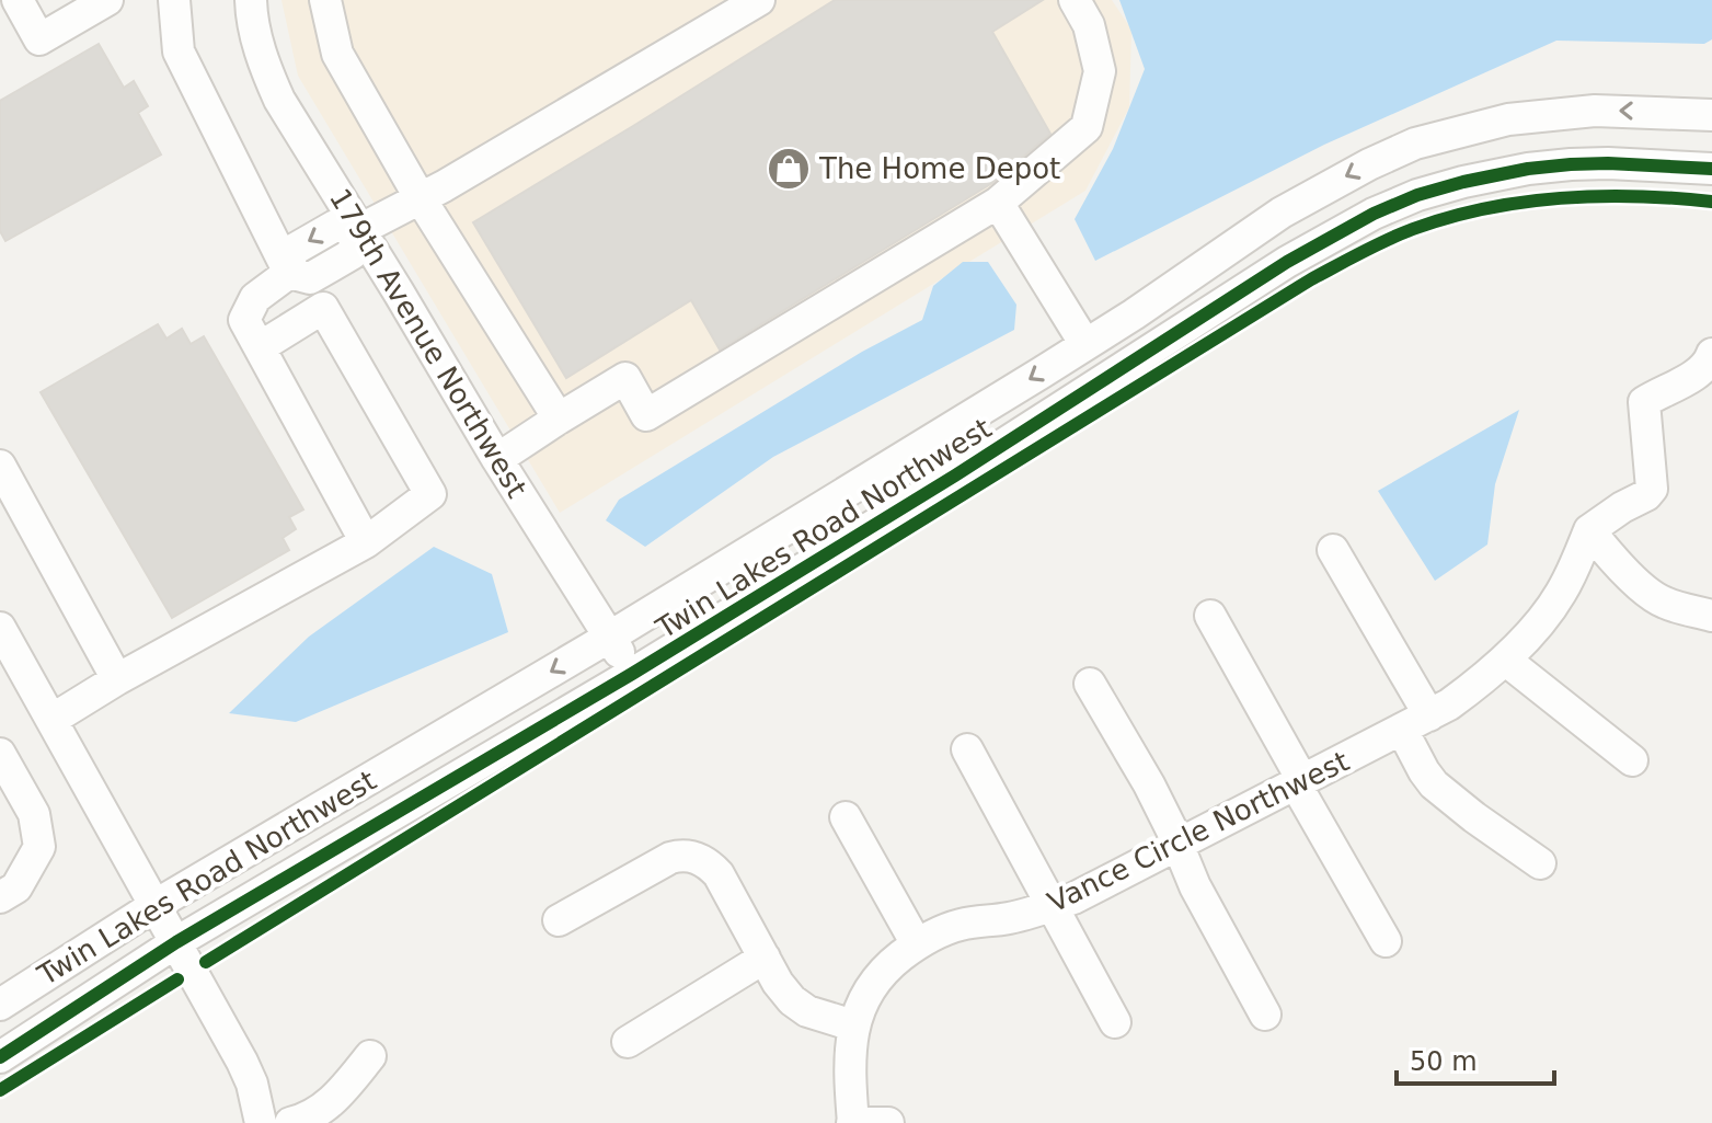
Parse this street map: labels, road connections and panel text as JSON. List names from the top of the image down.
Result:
{
  "streets": {
    "street": ["179th Avenue Northwest", "Twin Lakes Road Northwest", "Vance Circle Northwest"]
  },
  "crossings": [
    ["179th Avenue Northwest", "Twin Lakes Road Northwest"]
  ],
  "places": {
    "shop": ["The Home Depot"]
  },
  "scale_bar": "50 m"
}
